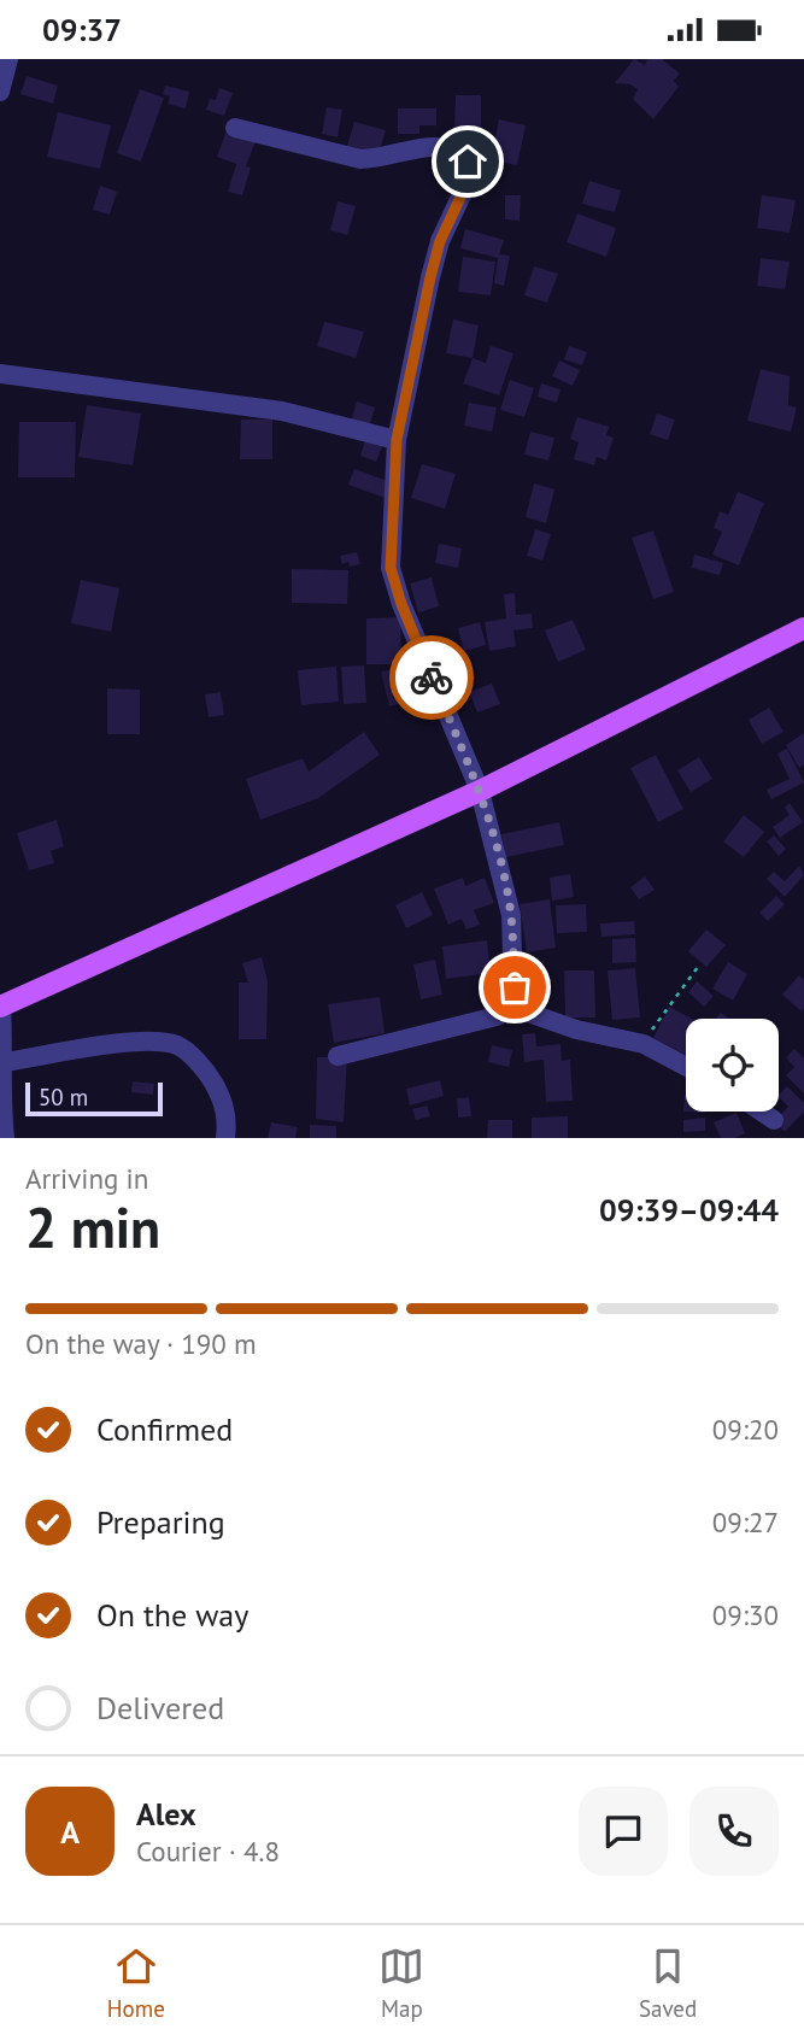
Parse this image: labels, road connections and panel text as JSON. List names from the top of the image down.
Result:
{
  "scale_bar": "50 m",
  "page": {
    "status": "09:37",
    "scale": "50 m",
    "heading": ["2 min", "Arriving in", "09:39–09:44"],
    "panel": ["Alex", "Courier · 4.8"],
    "bar": "On the way · 190 m",
    "list": [
      ["Confirmed", "09:20"],
      ["Preparing", "09:27"],
      ["On the way", "09:30"],
      "Delivered"
    ],
    "round": "A",
    "tabs": ["Home", "Map", "Saved"]
  }
}
